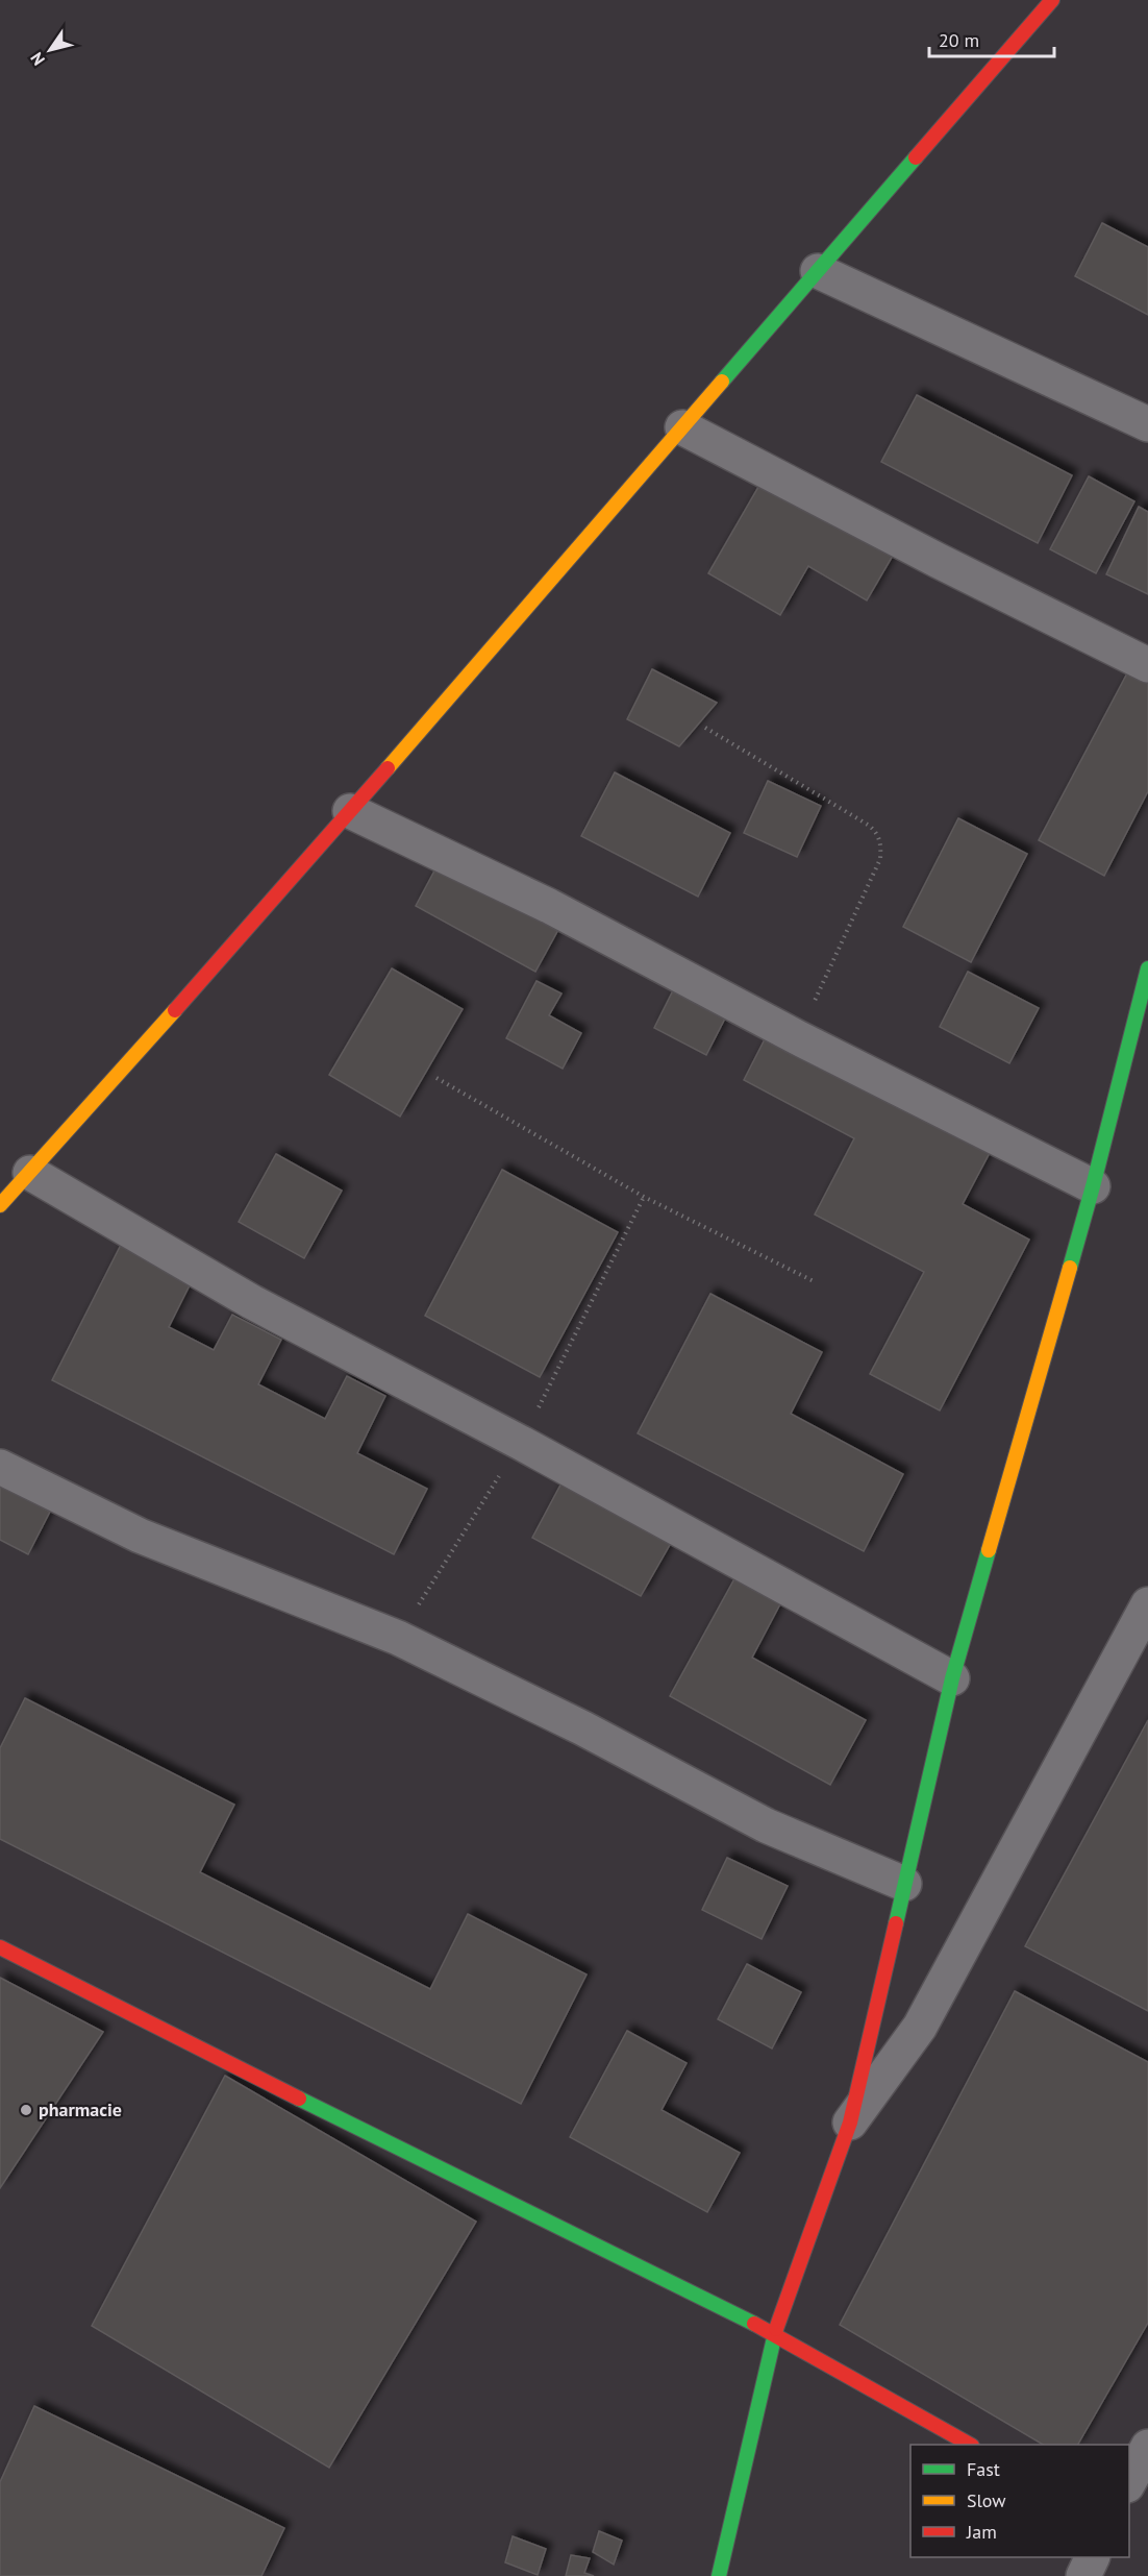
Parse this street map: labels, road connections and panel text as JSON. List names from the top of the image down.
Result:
{
  "places": ["pharmacie"],
  "legend": ["Fast", "Slow", "Jam"],
  "scale_bar": "20 m",
  "north": "bottom left"
}
